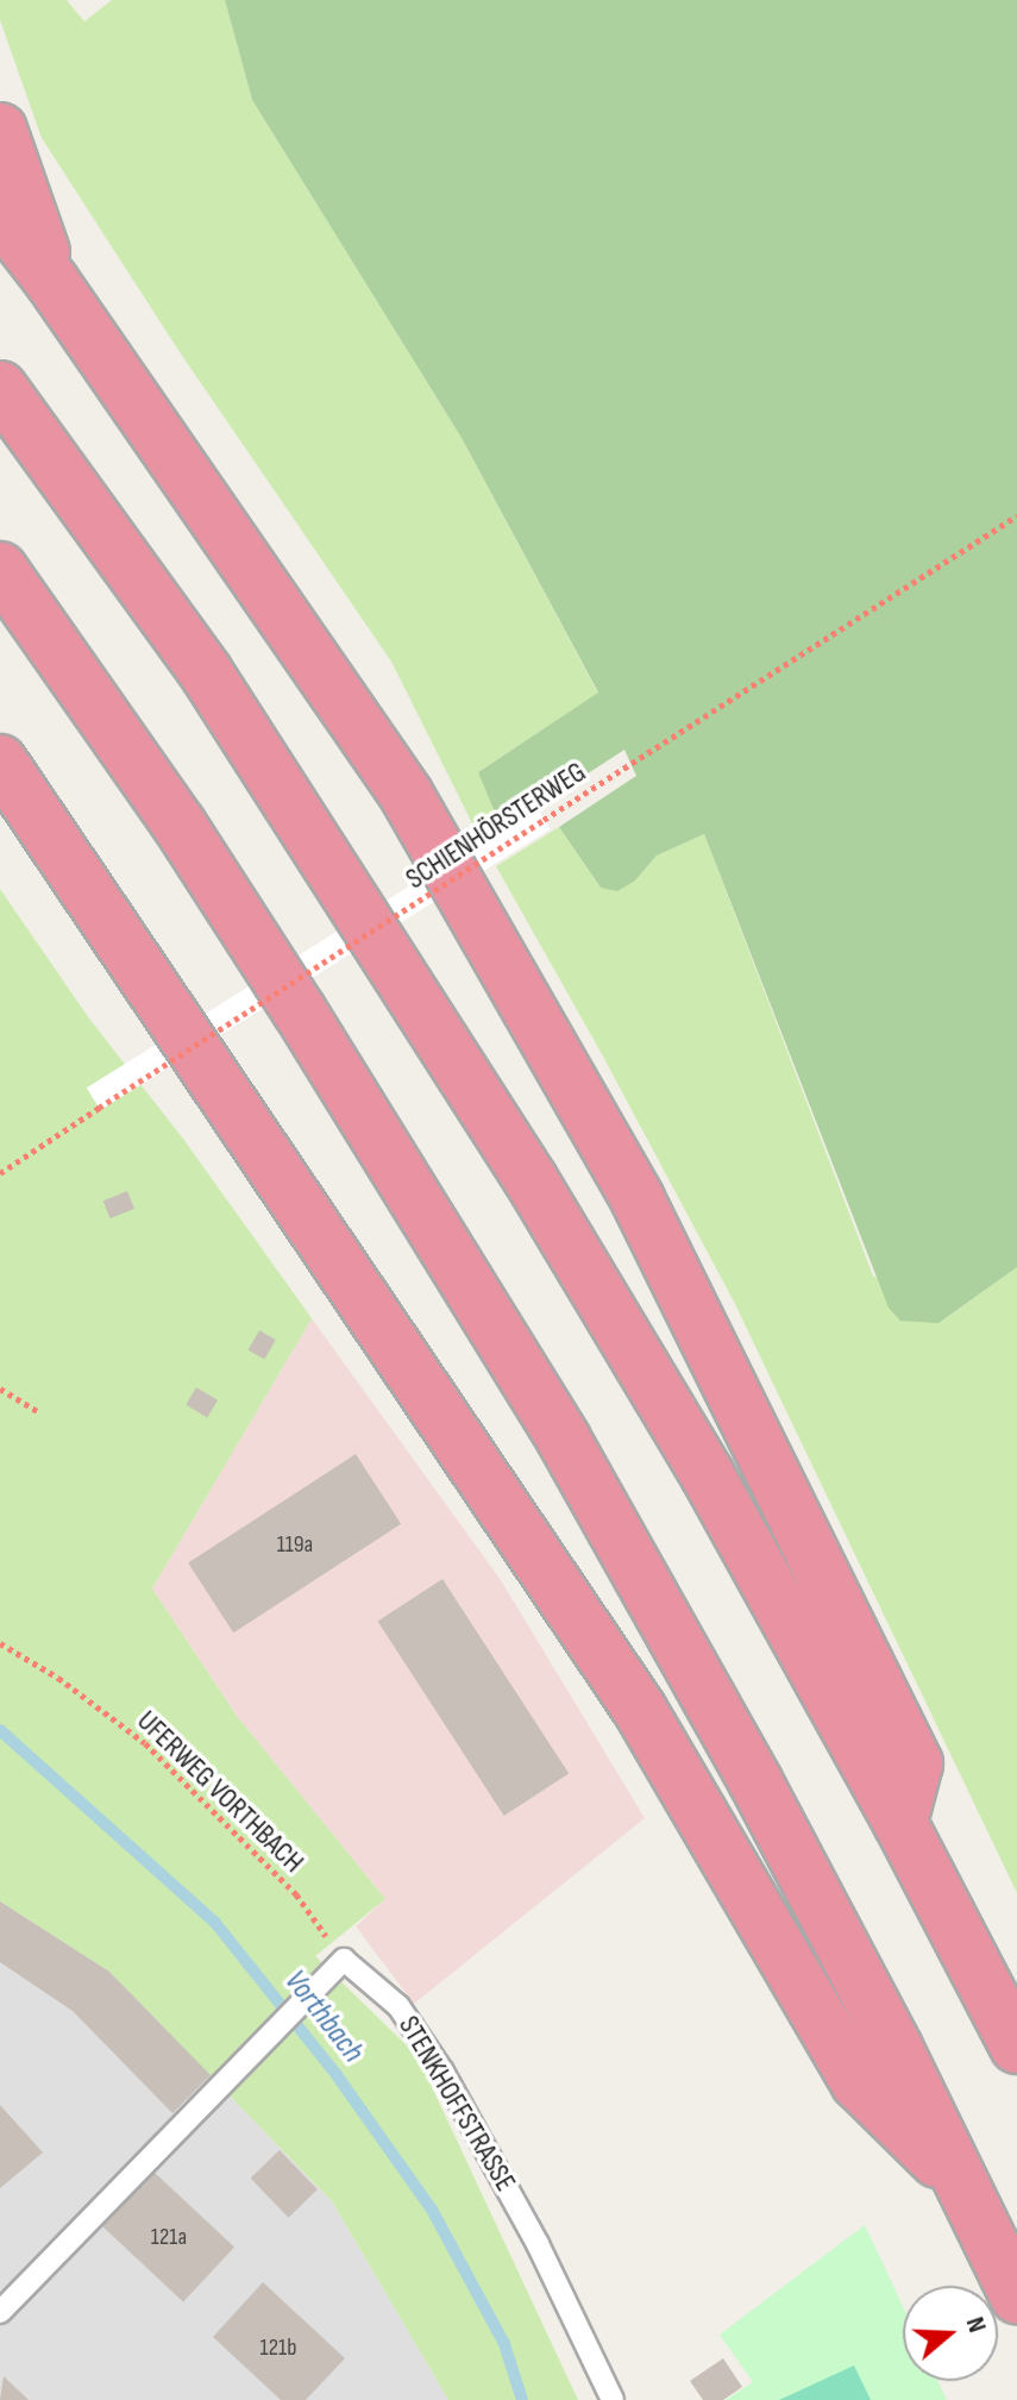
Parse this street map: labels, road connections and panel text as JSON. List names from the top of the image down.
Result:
{
  "streets": {
    "lane": ["STENKHOFFSTRASSE"],
    "path": ["SCHIENHÖRSTERWEG", "UFERWEG VORTHBACH"]
  },
  "crossings": [
    ["UFERWEG VORTHBACH", "STENKHOFFSTRASSE"]
  ],
  "water": ["Vorthbach"],
  "house_numbers": ["119a", "121a", "121b"],
  "north": "right"
}
